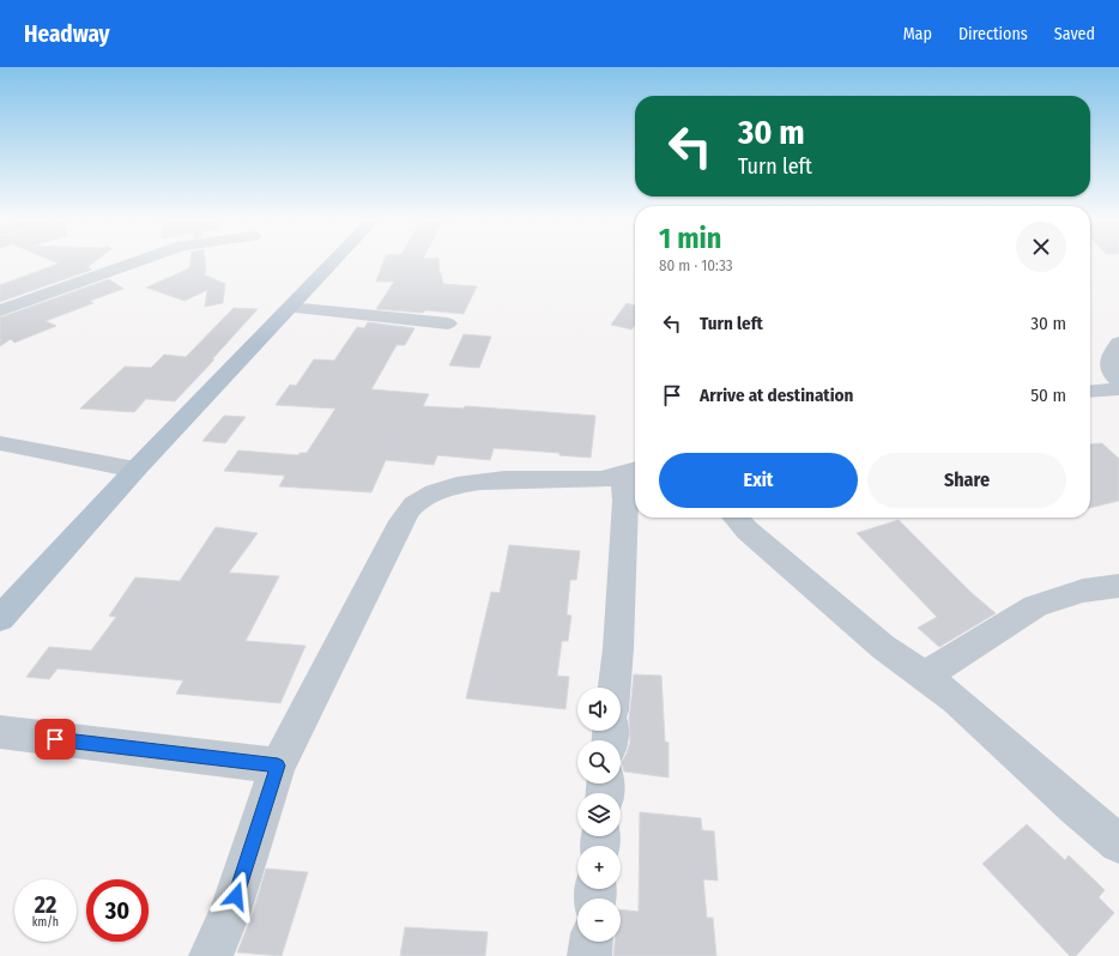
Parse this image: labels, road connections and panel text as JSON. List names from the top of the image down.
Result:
{
  "page": {
    "header": "Headway",
    "nav": ["Map", "Directions", "Saved"],
    "turn": ["30 m", "Turn left"],
    "heading": ["1 min", "80 m · 10:33"],
    "list": [
      {
        "name": "Turn left",
        "value": "30 m"
      },
      {
        "name": "Arrive at destination",
        "value": "50 m"
      }
    ],
    "buttons": ["Exit", "Share"],
    "map_buttons": ["+", "−"],
    "speed": "22 km/h",
    "limit": "30"
  }
}
